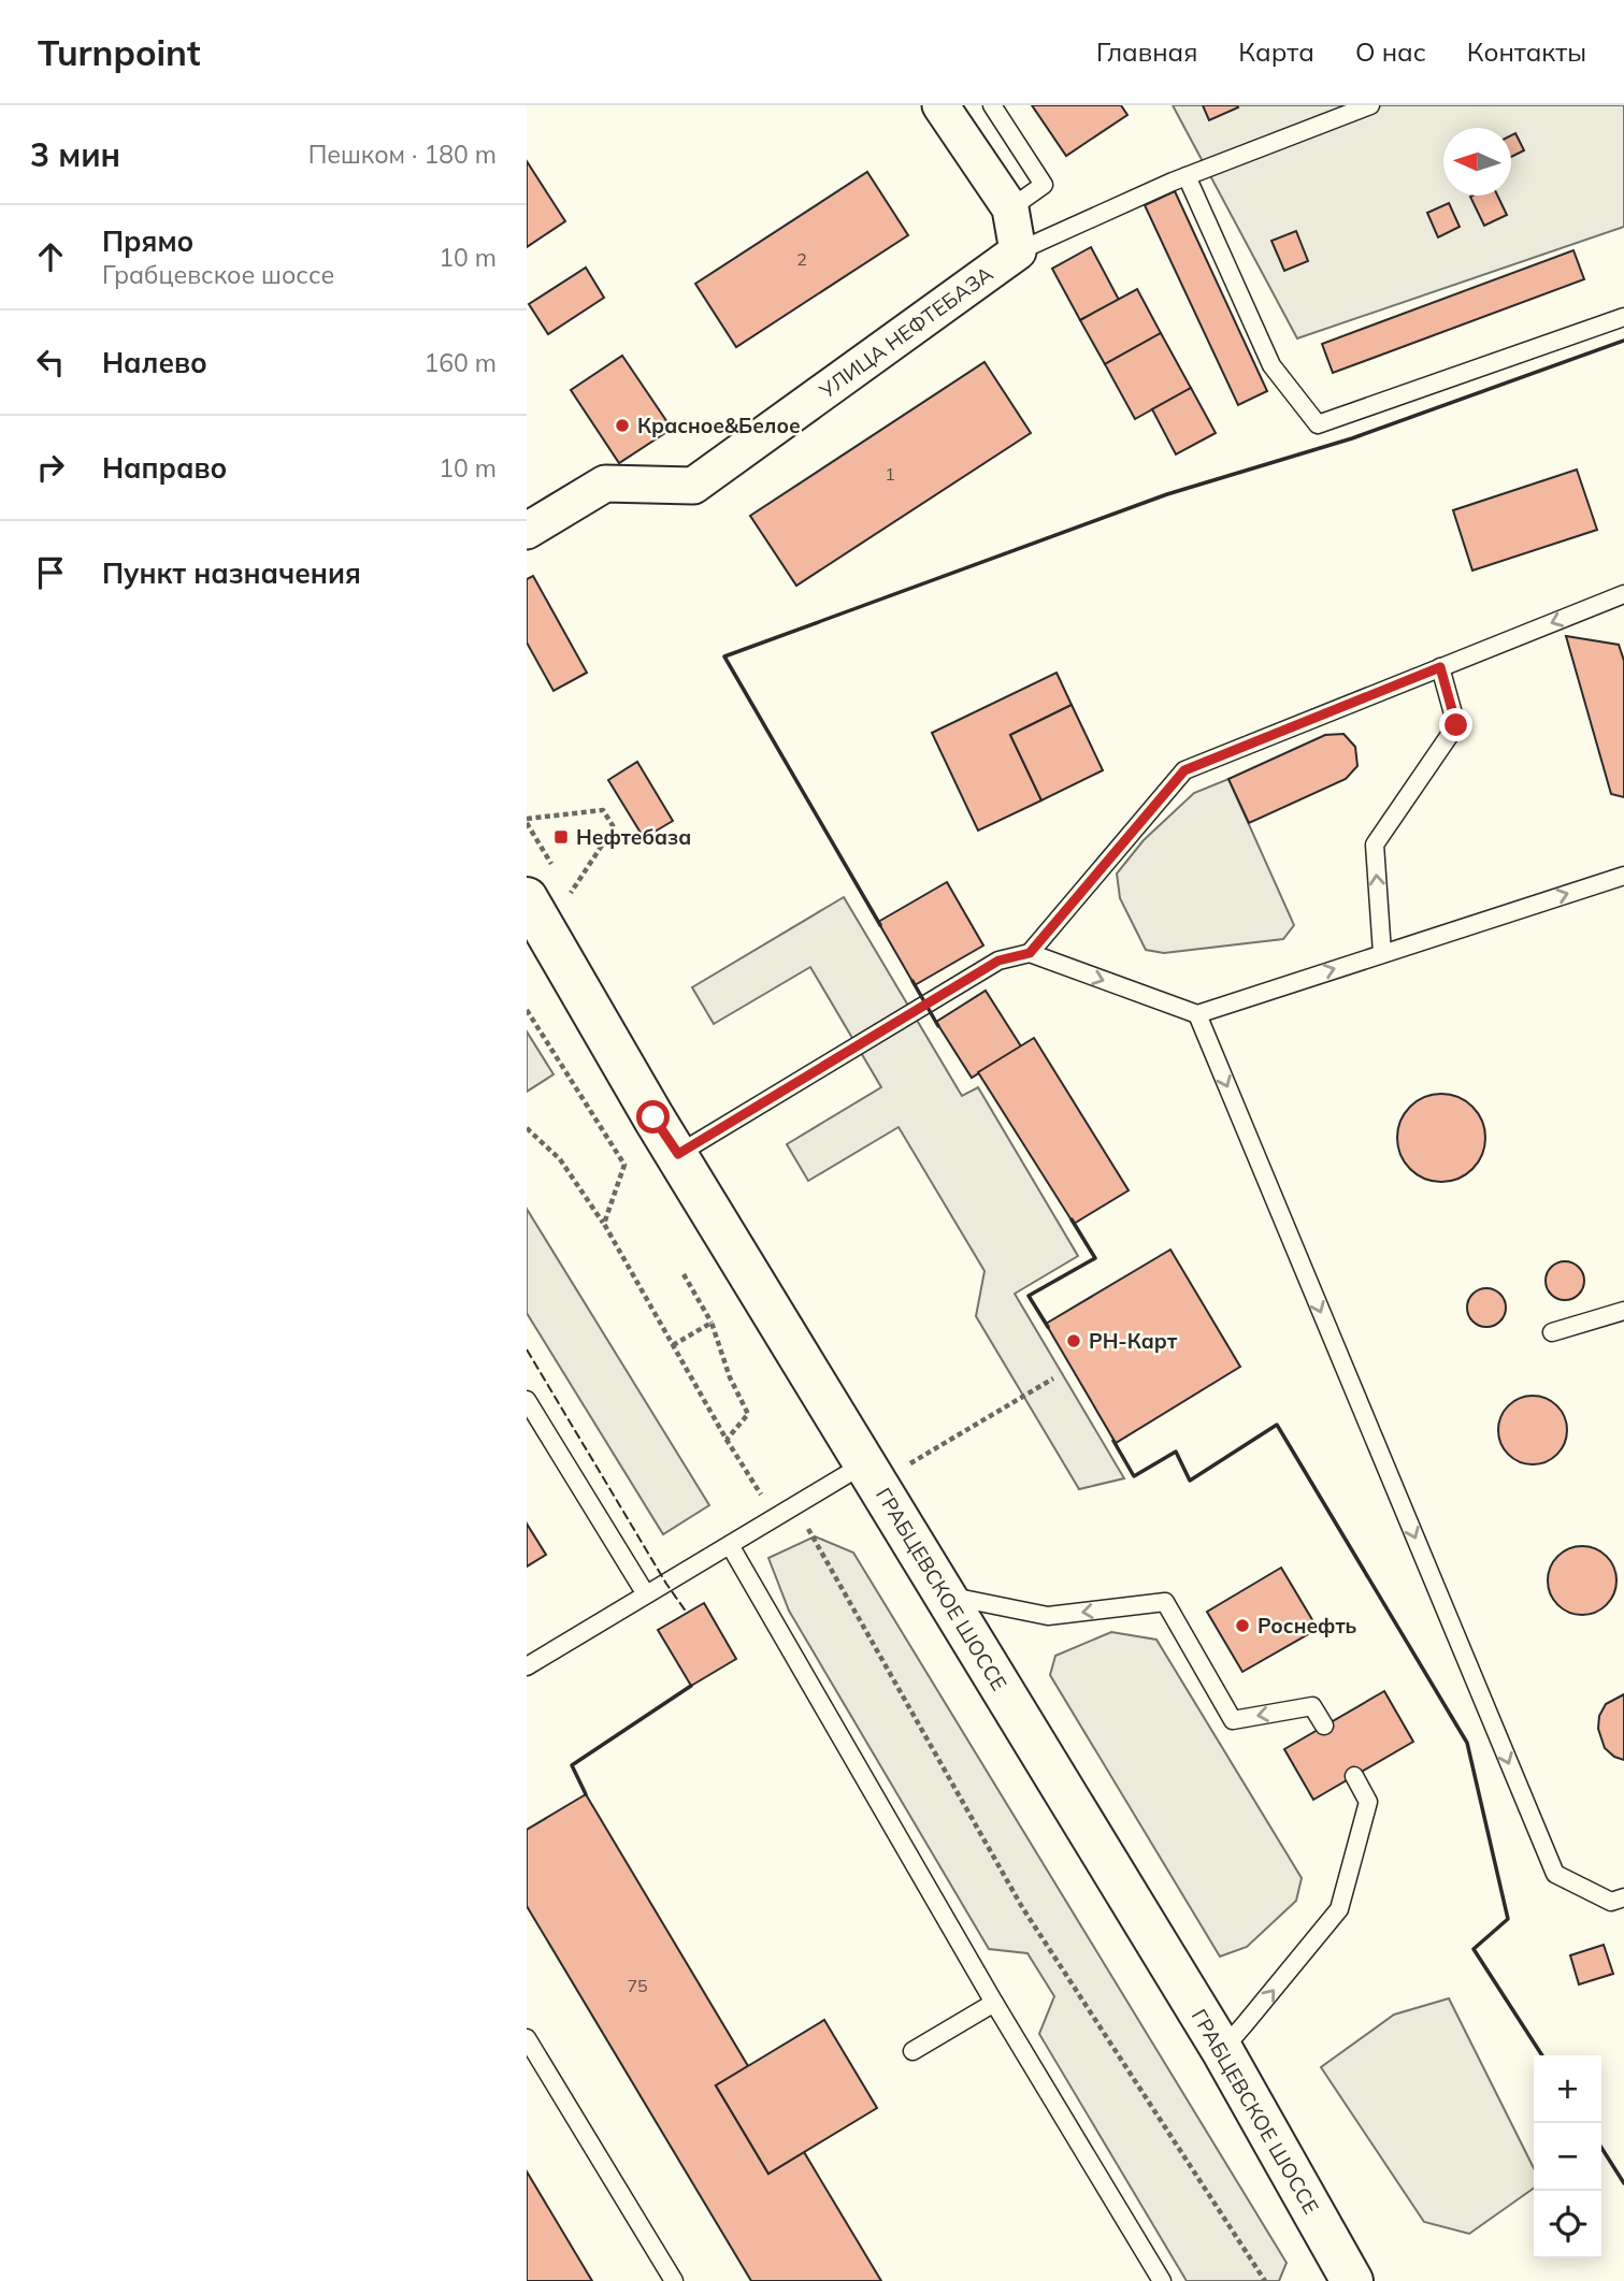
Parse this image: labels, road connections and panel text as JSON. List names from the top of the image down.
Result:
{
  "streets": {
    "main road": ["ГРАБЦЕВСКОЕ ШОССЕ"],
    "street": ["УЛИЦА НЕФТЕБАЗА"]
  },
  "places": {
    "other": ["Красное&Белое", "РН-Карт", "Роснефть"],
    "transit": ["Нефтебаза"]
  },
  "house_numbers": ["2", "1", "75"],
  "north": "left",
  "page": {
    "header": "Turnpoint",
    "nav": [
      "Главная",
      "Карта",
      "О нас",
      "Контакты"
    ],
    "heading": ["3 мин", "Пешком · 180 m"],
    "list": [
      ["Прямо", "Грабцевское шоссе", "10 m"],
      ["Налево", "160 m"],
      ["Направо", "10 m"],
      "Пункт назначения"
    ],
    "map_buttons": ["+", "−"]
  }
}
